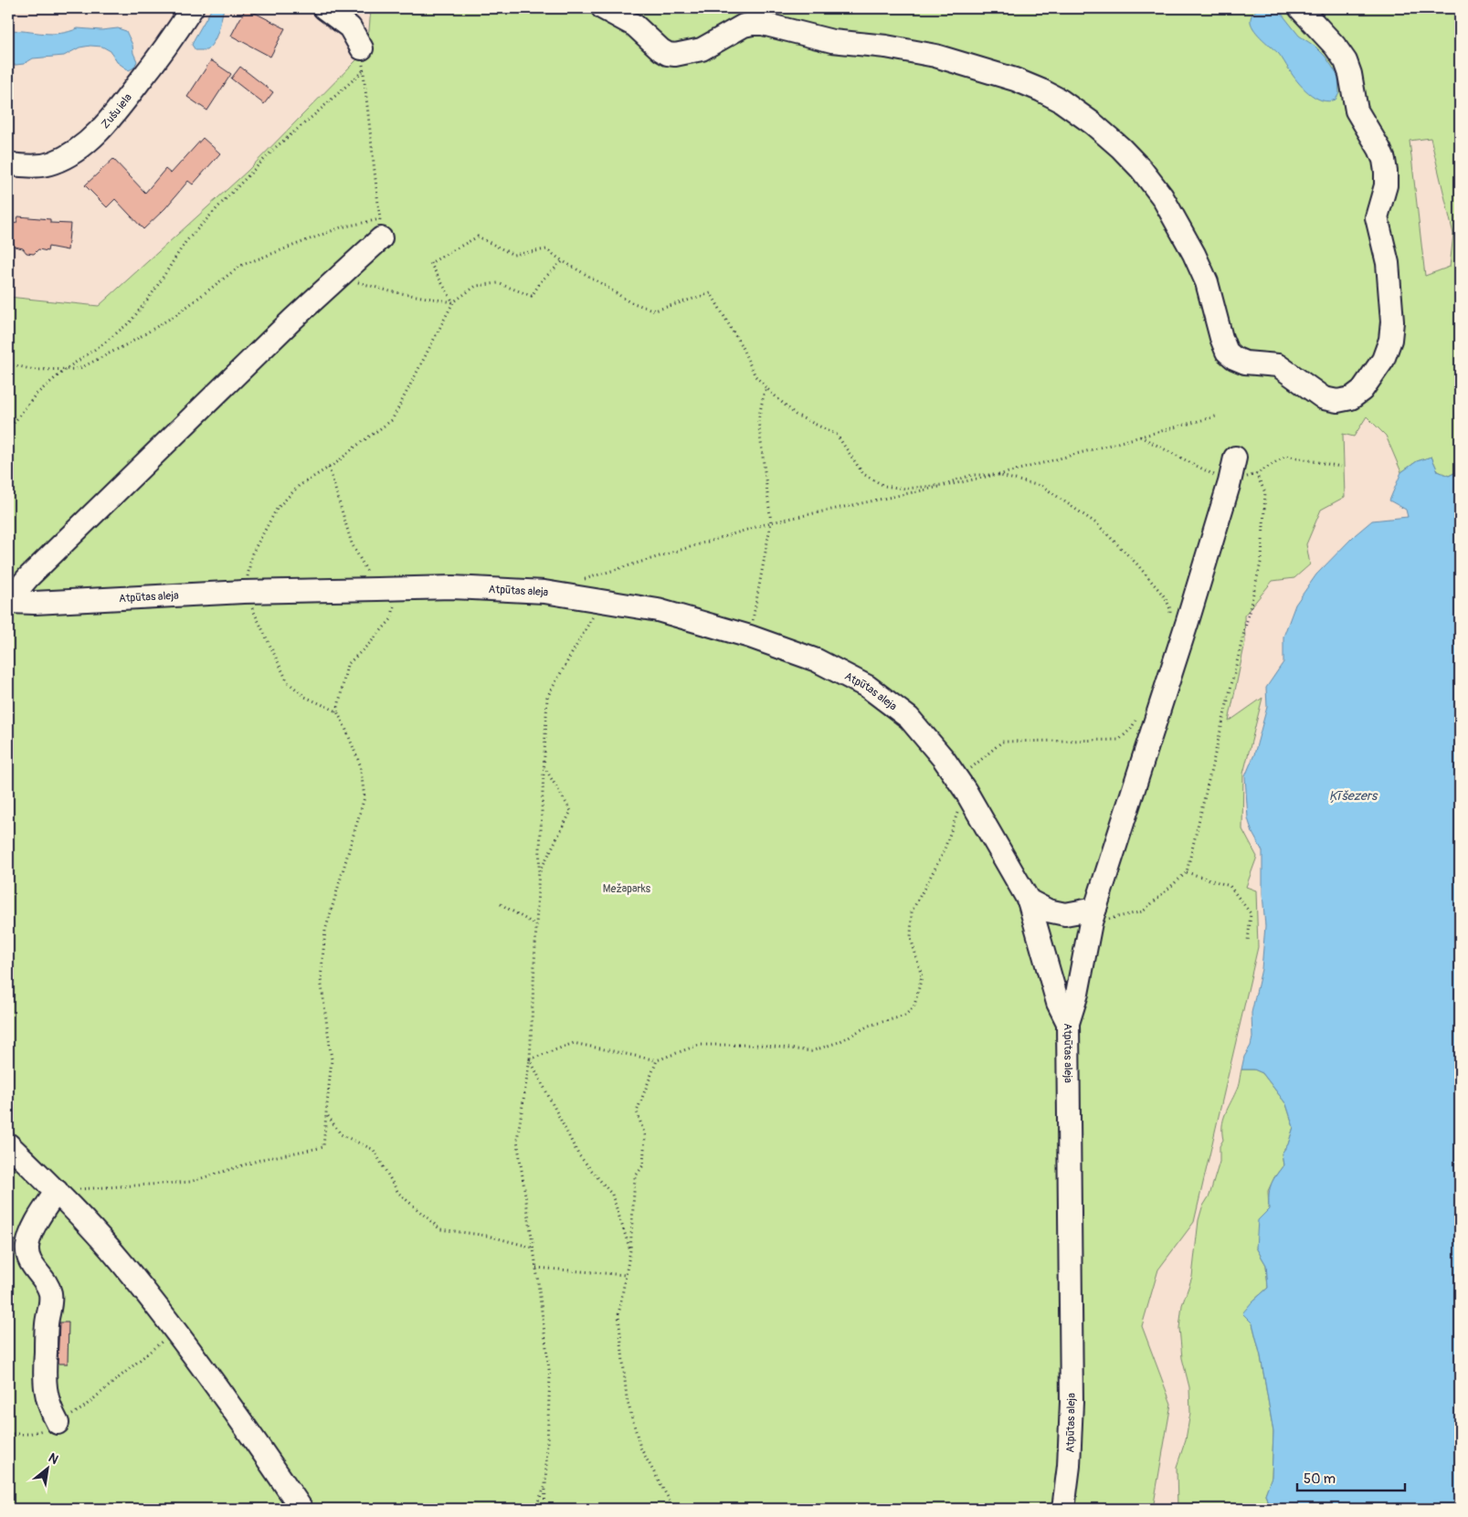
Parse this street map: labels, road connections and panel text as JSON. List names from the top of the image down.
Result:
{
  "streets": {
    "street": ["Zušu iela", "Atpūtas aleja"]
  },
  "water": ["Ķīšezers"],
  "parks": ["Mežaparks"],
  "scale_bar": "50 m",
  "north": "top right"
}
